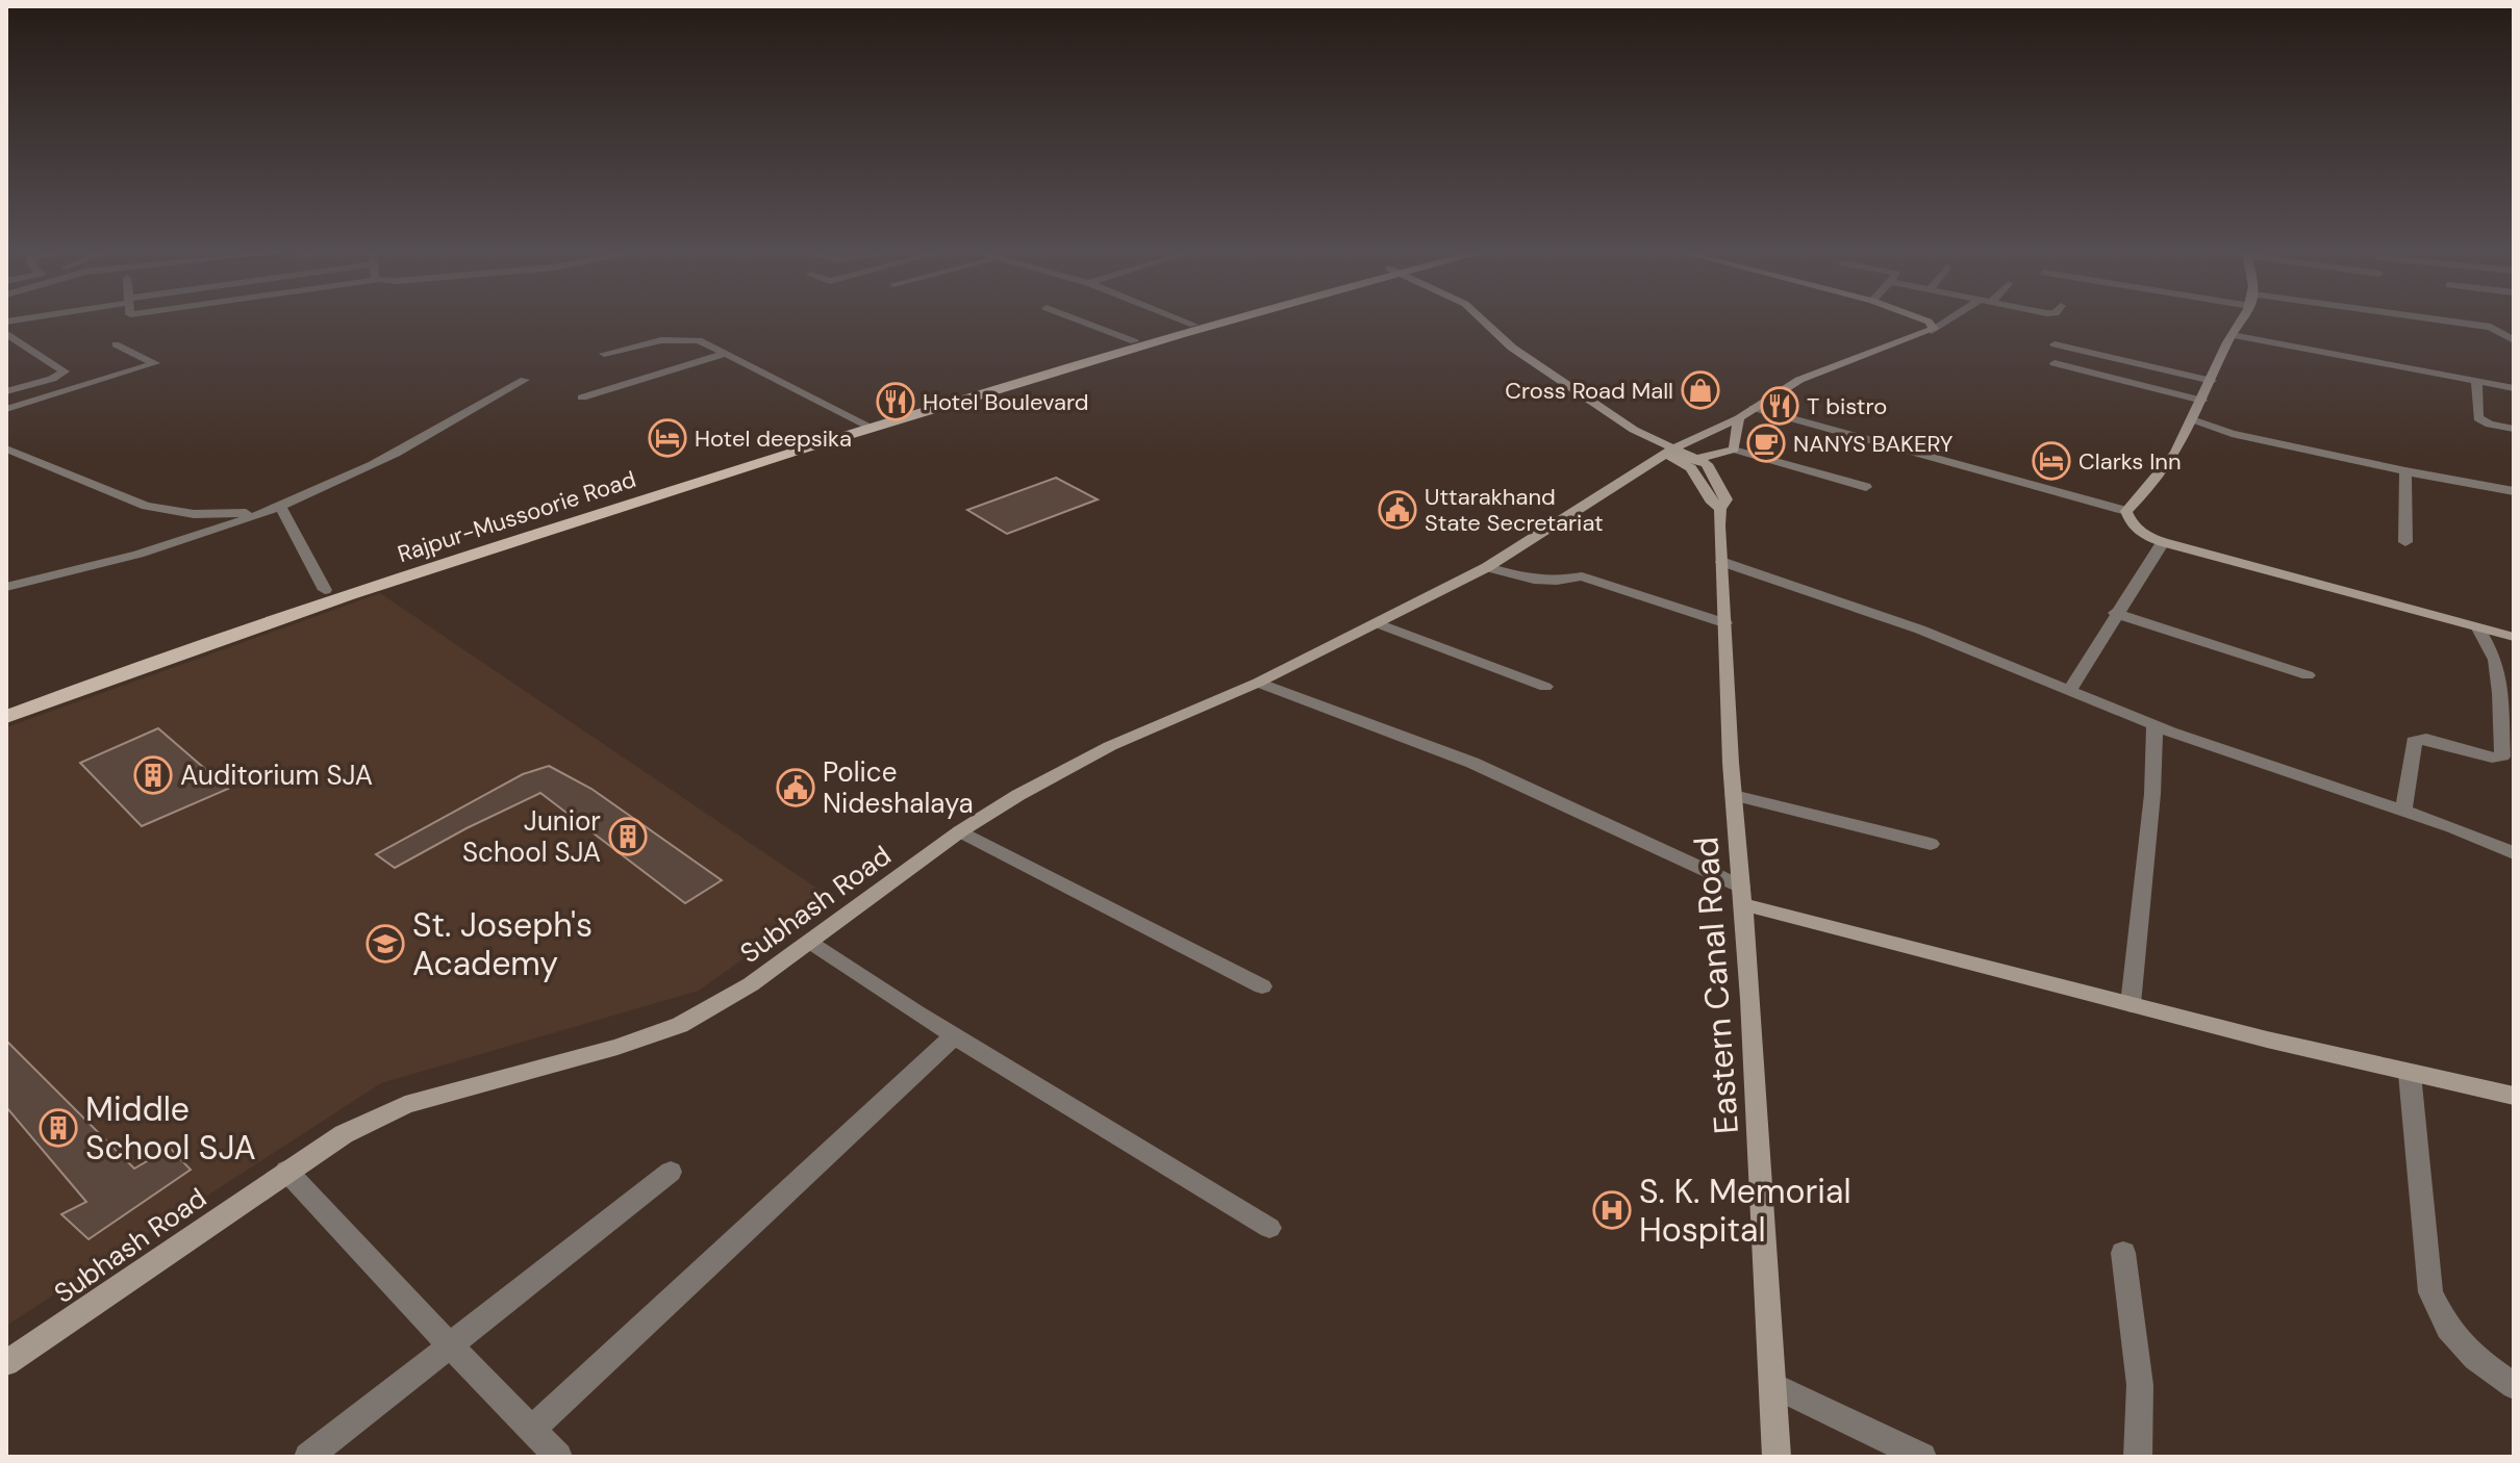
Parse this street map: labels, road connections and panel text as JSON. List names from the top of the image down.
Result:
{
  "streets": {
    "main road": ["Rajpur-Mussoorie Road"],
    "street": ["Subhash Road", "Eastern Canal Road"]
  },
  "places": {
    "shop": ["Cross Road Mall"],
    "restaurant": ["Hotel Boulevard", "T bistro"],
    "hotel": ["Hotel deepsika", "Clarks Inn"],
    "cafe": ["NANYS BAKERY"],
    "public building": ["Uttarakhand State Secretariat", "Police Nideshalaya"],
    "building": ["Auditorium SJA", "Junior School SJA", "Middle School SJA"],
    "school or university": ["St. Joseph's Academy"],
    "hospital": ["S. K. Memorial Hospital"]
  }
}
